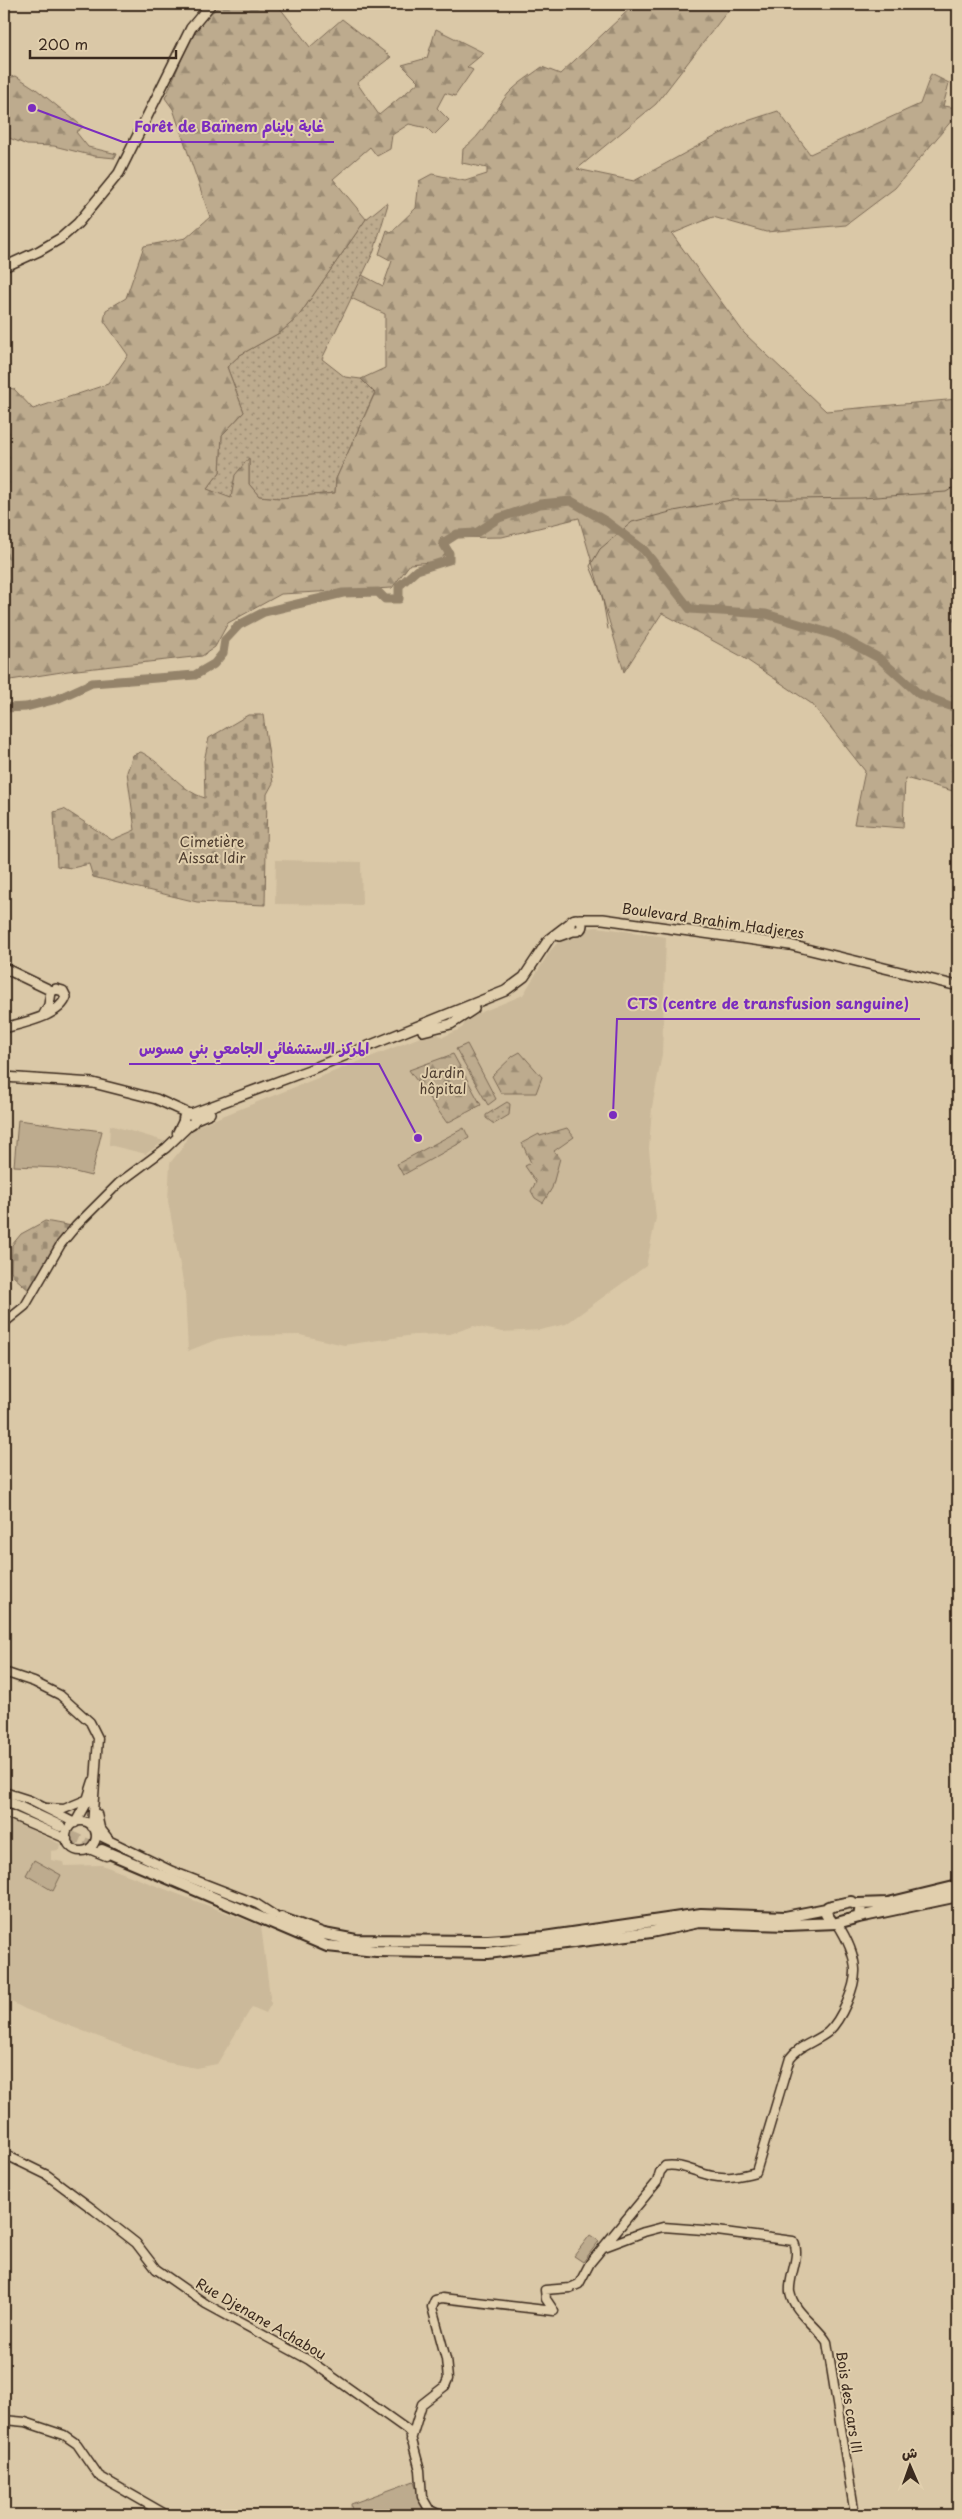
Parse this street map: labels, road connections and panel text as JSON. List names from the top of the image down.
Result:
{
  "streets": {
    "main road": ["Boulevard Brahim Hadjeres"],
    "street": ["Rue Djenane Achabou", "Bois des cars III"]
  },
  "parks": ["Cimetière Aissat Idir", "Jardin hôpital"],
  "places": ["Forêt de Baïnem غابة باينام", "CTS (centre de transfusion sanguine)", "المركز الاستشفائي الجامعي بني مسوس"],
  "scale_bar": "200 m",
  "north": "top"
}
